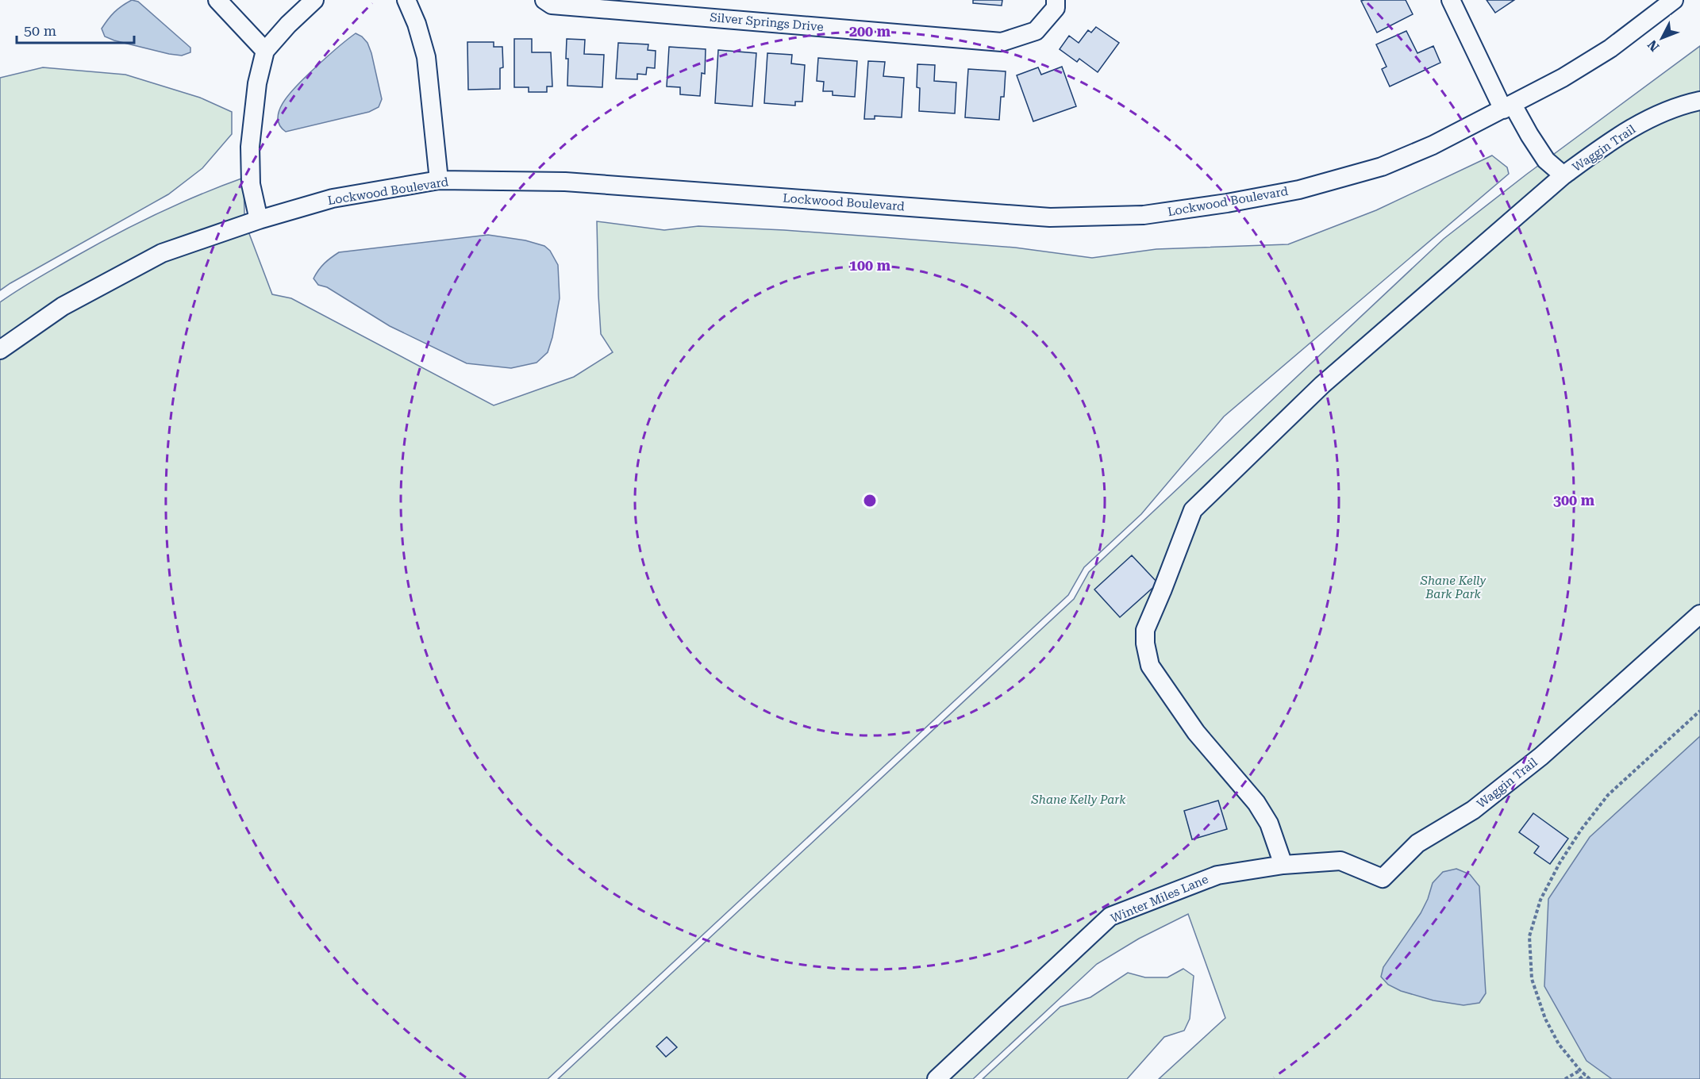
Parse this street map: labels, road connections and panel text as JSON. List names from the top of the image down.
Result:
{
  "streets": {
    "street": [
      "Silver Springs Drive",
      "Waggin Trail",
      "Lockwood Boulevard",
      "Winter Miles Lane"
    ]
  },
  "crossings": [
    ["Waggin Trail", "Lockwood Boulevard"],
    ["Waggin Trail", "Winter Miles Lane"]
  ],
  "parks": ["Shane Kelly Bark Park", "Shane Kelly Park"],
  "scale_bar": "50 m",
  "north": "bottom left",
  "rings": ["200 m", "100 m", "300 m"]
}
